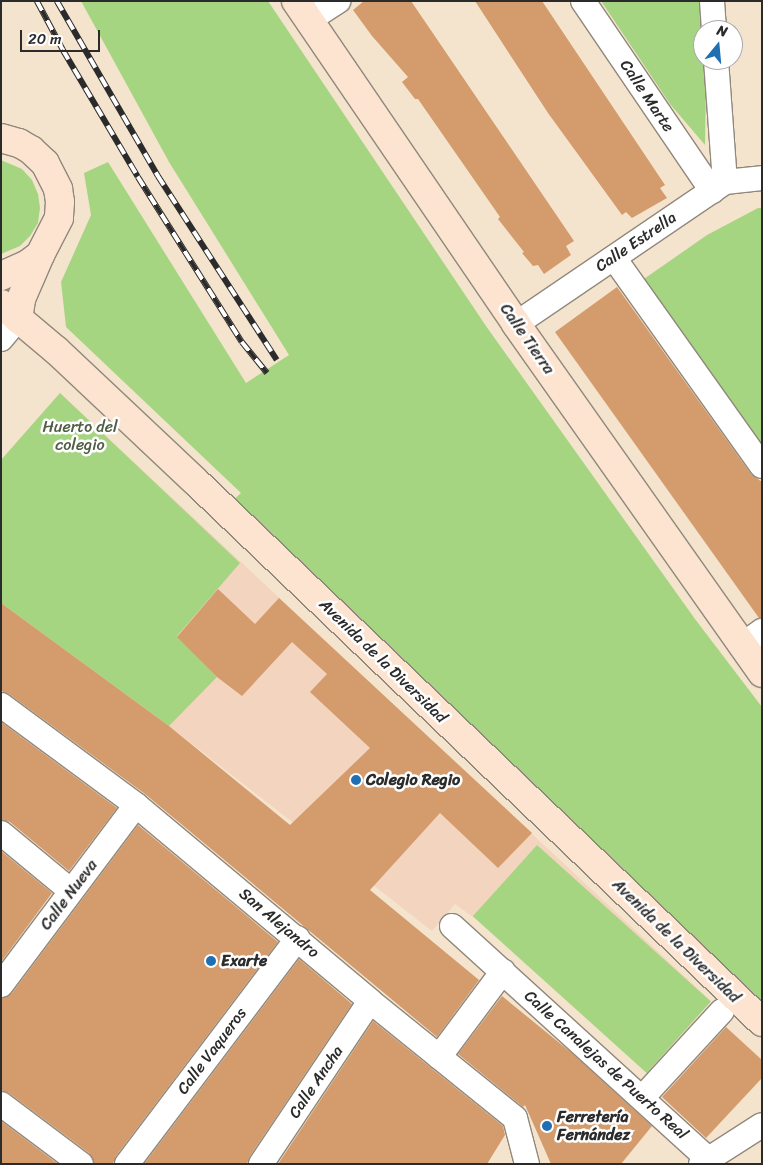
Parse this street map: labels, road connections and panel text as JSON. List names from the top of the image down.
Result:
{
  "streets": {
    "main road": ["Calle Tierra", "Avenida de la Diversidad"],
    "street": [
      "Calle Marte",
      "Calle Estrella",
      "Calle Nueva",
      "San Alejandro",
      "Calle Vaqueros",
      "Calle Canalejas de Puerto Real",
      "Calle Ancha"
    ]
  },
  "crossings": [
    ["Calle Marte", "Calle Estrella"],
    ["Calle Estrella", "Calle Tierra"],
    ["Calle Nueva", "San Alejandro"],
    ["San Alejandro", "Calle Vaqueros"],
    ["San Alejandro", "Calle Ancha"]
  ],
  "parks": ["Huerto del colegio"],
  "places": ["Colegio Regio", "Exarte", "Ferretería Fernández"],
  "scale_bar": "20 m",
  "north": "top"
}
